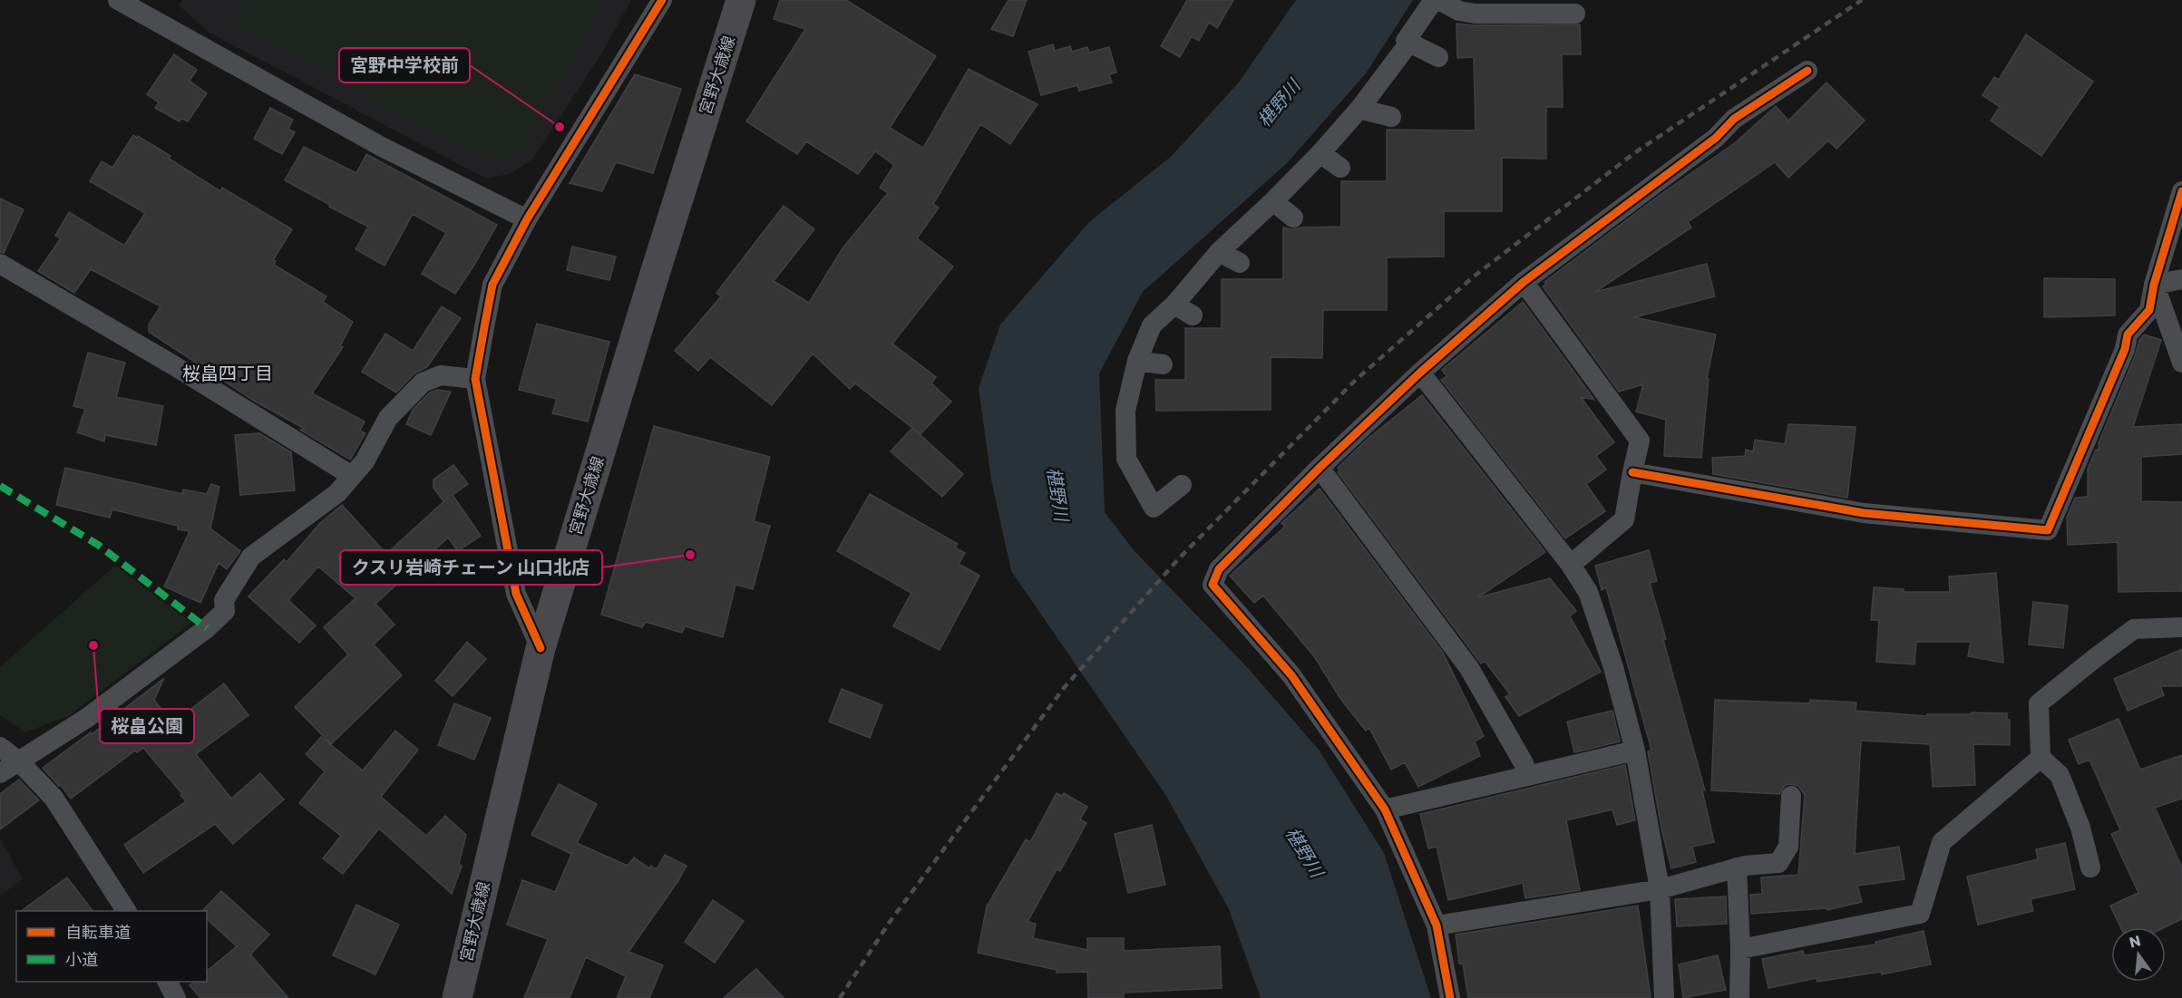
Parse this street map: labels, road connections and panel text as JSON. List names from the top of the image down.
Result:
{
  "streets": {
    "main road": ["宮野大歳線"]
  },
  "districts": ["桜畠四丁目"],
  "water": ["椹野川"],
  "places": ["宮野中学校前", "クスリ岩崎チェーン 山口北店", "桜畠公園"],
  "legend": ["自転車道", "小道"],
  "north": "top"
}
